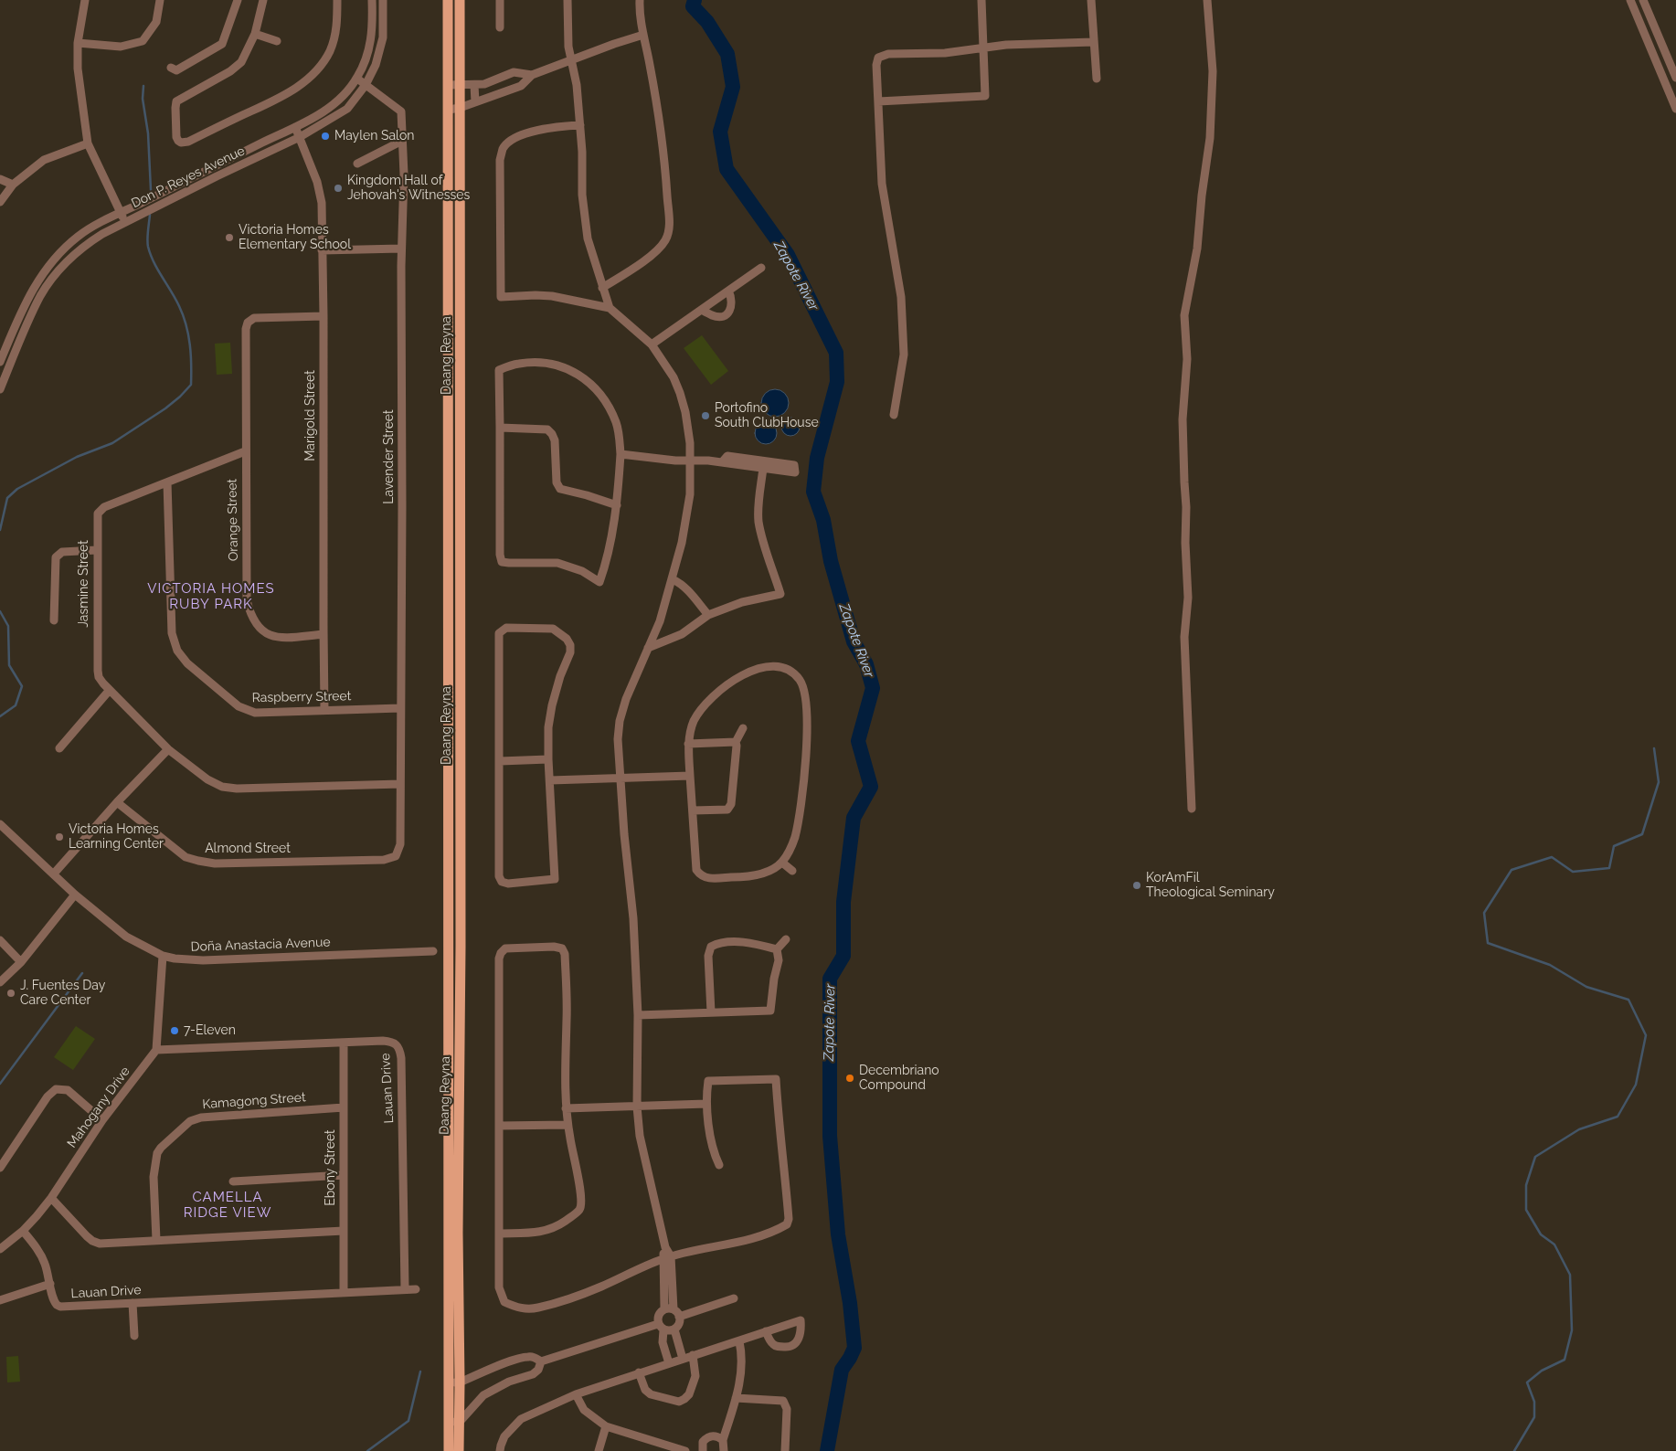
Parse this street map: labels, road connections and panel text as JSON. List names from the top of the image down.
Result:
{
  "streets": {
    "main road": ["Daang Reyna"],
    "street": [
      "Don P. Reyes Avenue",
      "Marigold Street",
      "Lavender Street",
      "Orange Street",
      "Jasmine Street",
      "Raspberry Street",
      "Almond Street",
      "Doña Anastacia Avenue",
      "Lauan Drive",
      "Kamagong Street",
      "Mahogany Drive",
      "Ebony Street"
    ]
  },
  "crossings": [
    ["Don P. Reyes Avenue", "Marigold Street"],
    ["Don P. Reyes Avenue", "Lavender Street"],
    ["Marigold Street", "Orange Street"],
    ["Marigold Street", "Raspberry Street"],
    ["Lavender Street", "Jasmine Street"],
    ["Lavender Street", "Raspberry Street"],
    ["Lavender Street", "Almond Street"],
    ["Orange Street", "Jasmine Street"],
    ["Jasmine Street", "Raspberry Street"],
    ["Lauan Drive", "Mahogany Drive"],
    ["Lauan Drive", "Ebony Street"],
    ["Kamagong Street", "Ebony Street"]
  ],
  "districts": ["VICTORIA HOMES RUBY PARK", "CAMELLA RIDGE VIEW"],
  "water": ["Zapote River"],
  "places": [
    "Maylen Salon",
    "Kingdom Hall of Jehovah's Witnesses",
    "Victoria Homes Elementary School",
    "Portofino South ClubHouse",
    "Victoria Homes Learning Center",
    "KorAmFil Theological Seminary",
    "J. Fuentes Day Care Center",
    "7-Eleven",
    "Decembriano Compound"
  ]
}
